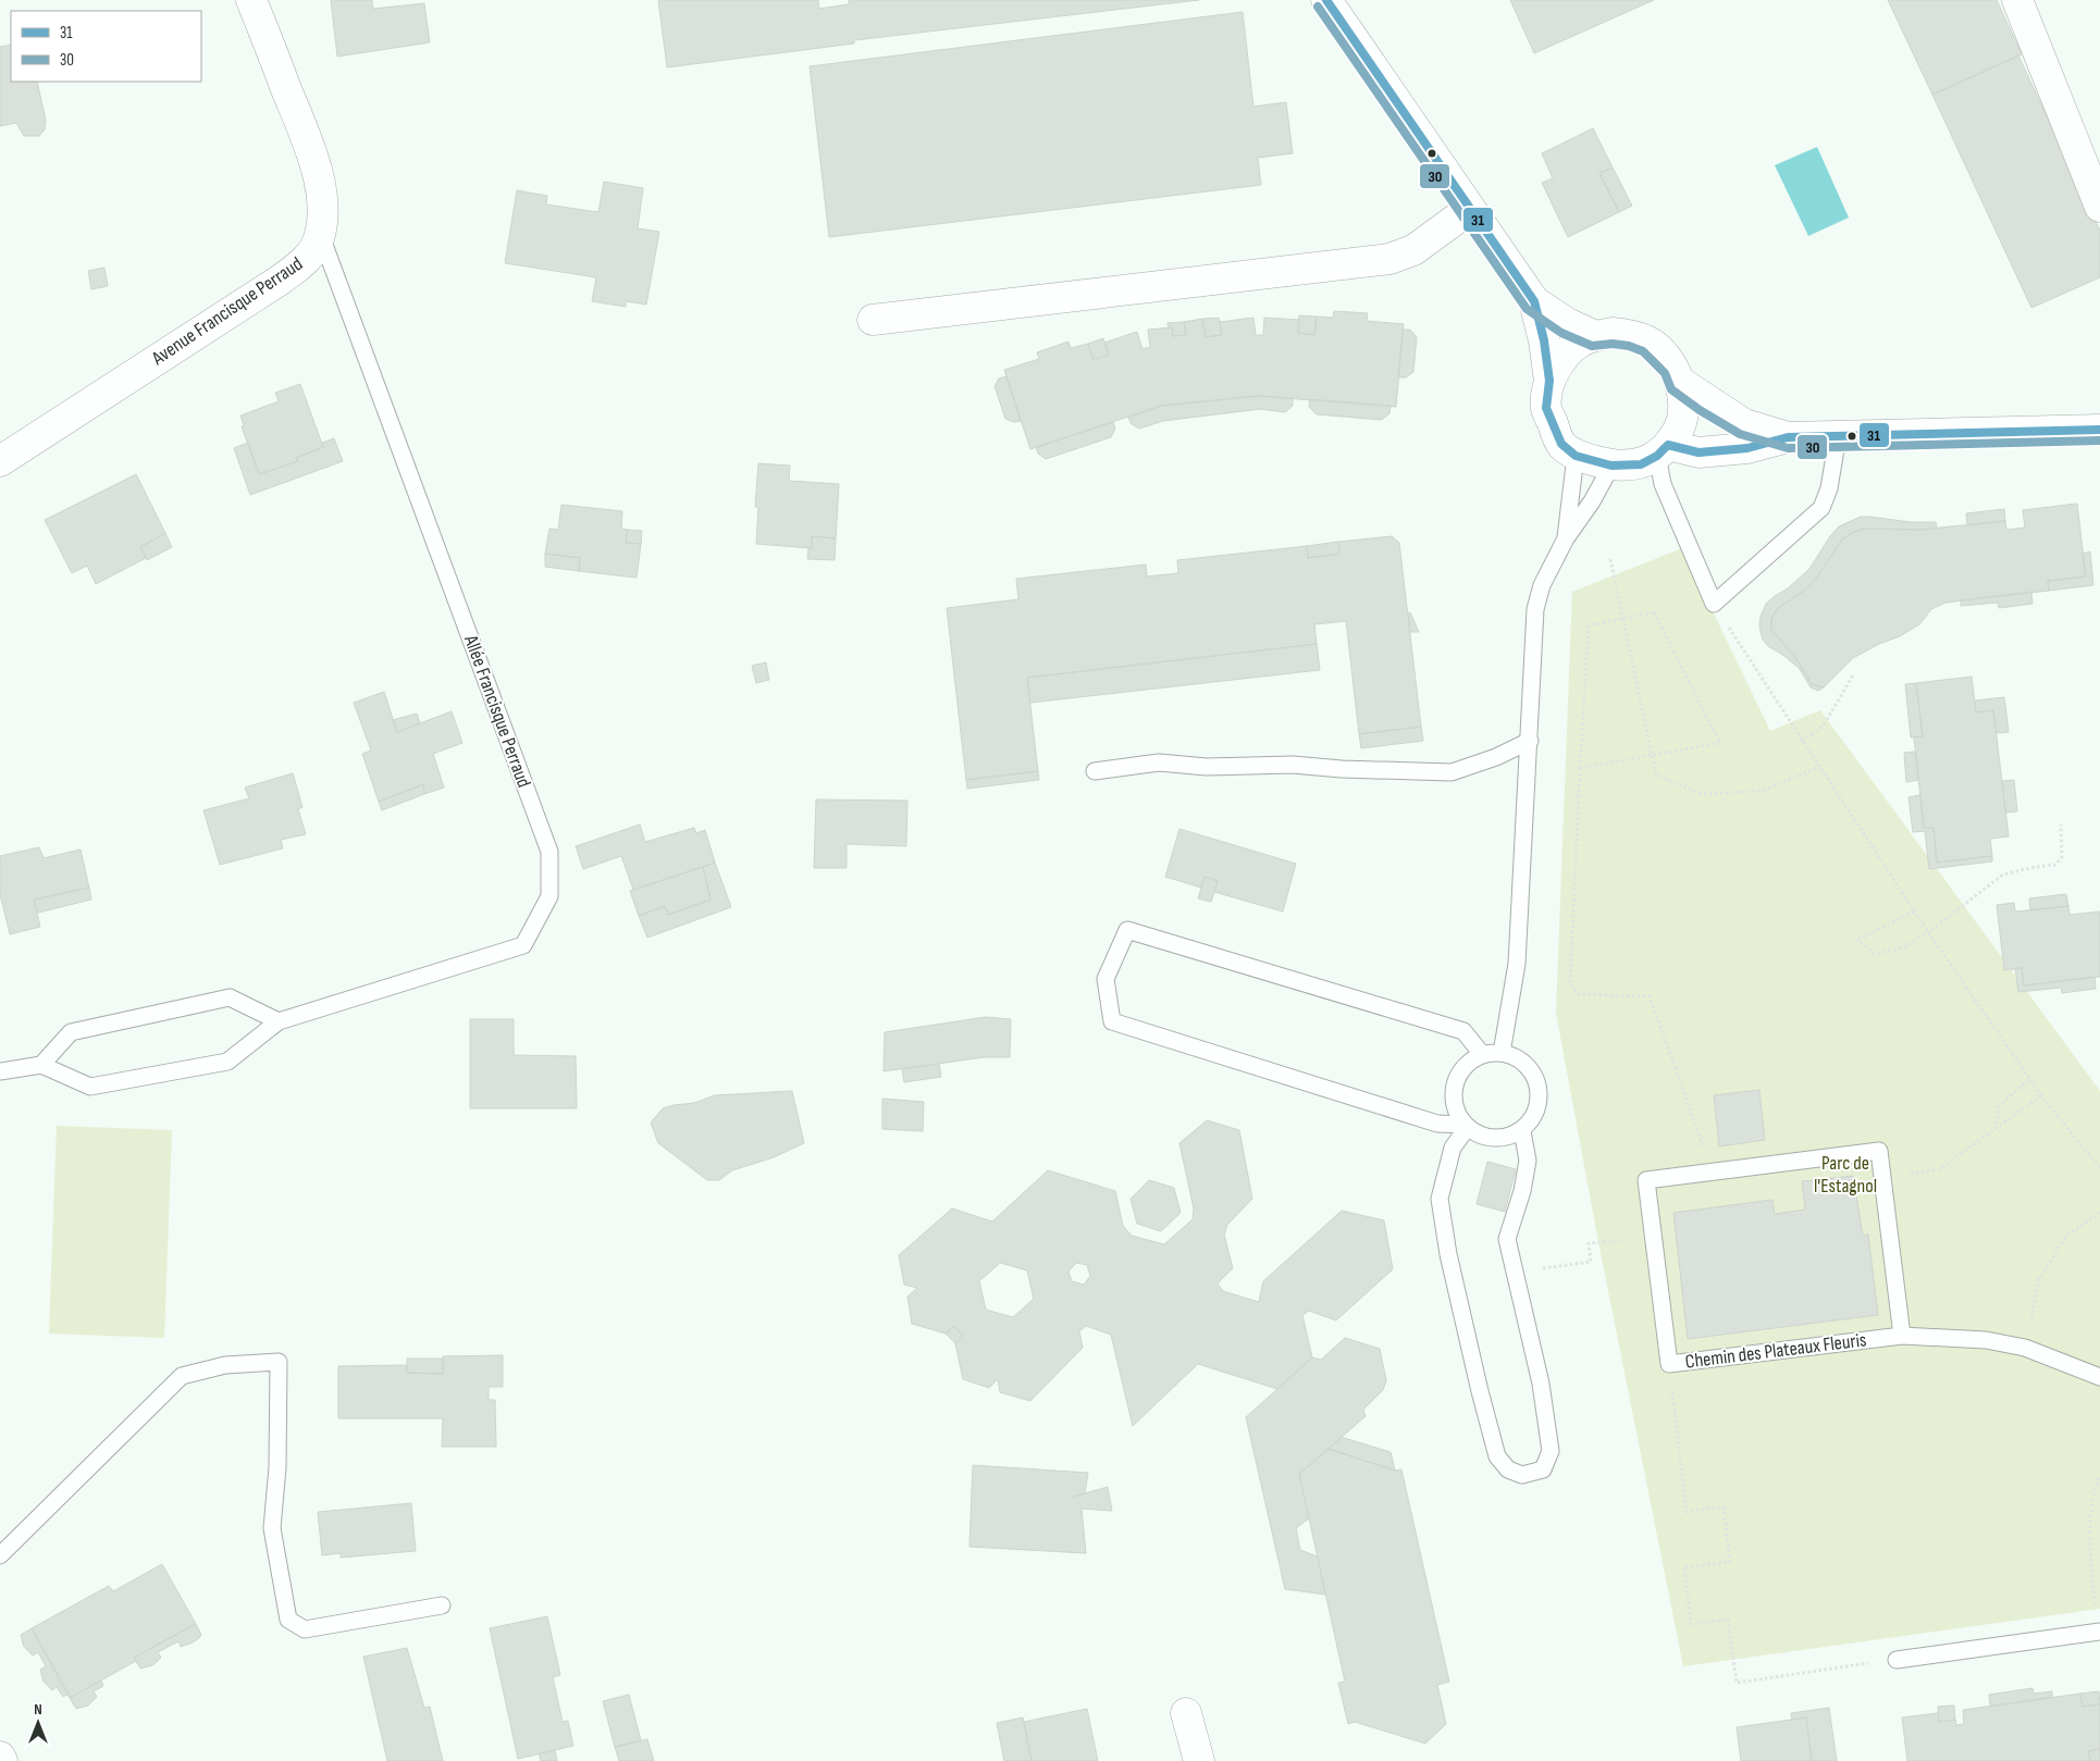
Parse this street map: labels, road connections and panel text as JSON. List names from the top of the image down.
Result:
{
  "streets": {
    "street": ["Avenue Francisque Perraud"],
    "lane": ["Allée Francisque Perraud", "Chemin des Plateaux Fleuris"]
  },
  "crossings": [
    ["Avenue Francisque Perraud", "Allée Francisque Perraud"]
  ],
  "parks": ["Parc de l'Estagnol"],
  "lines": ["transit line 31", "transit line 30"],
  "legend": ["31", "30"],
  "north": "top"
}
